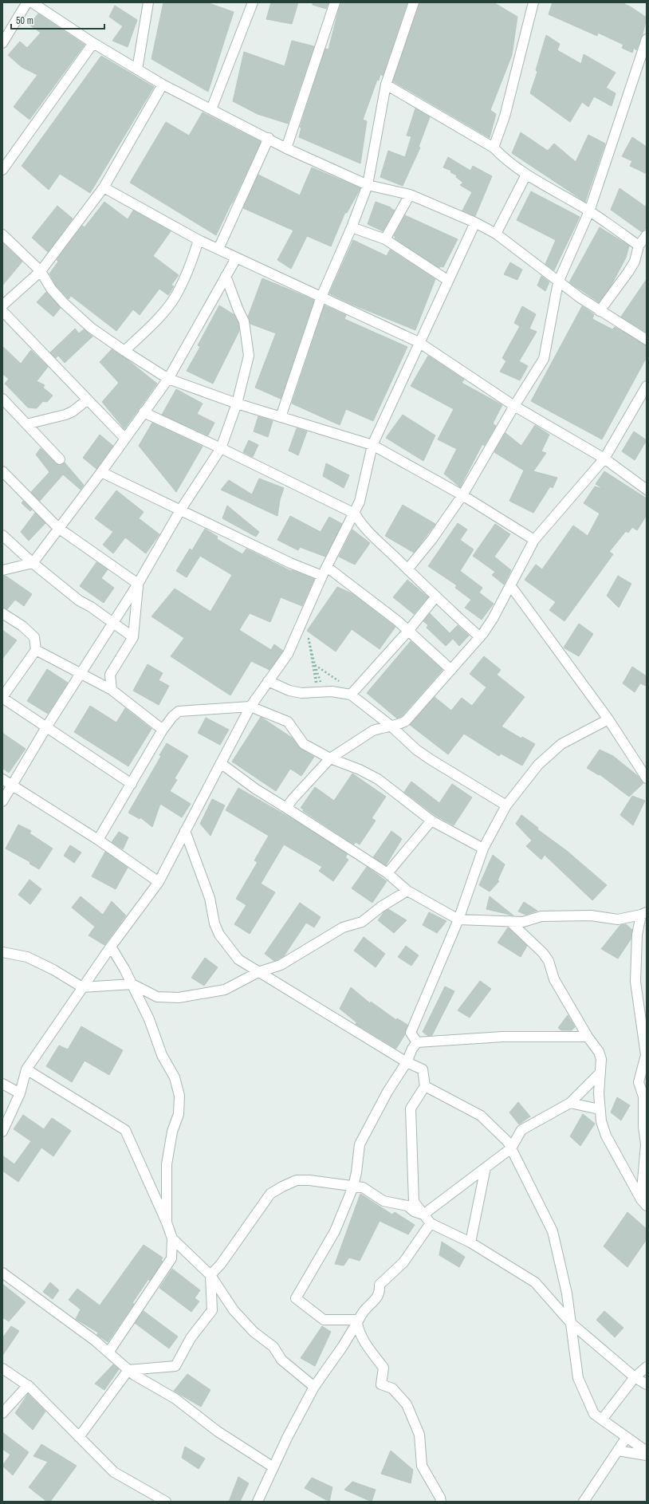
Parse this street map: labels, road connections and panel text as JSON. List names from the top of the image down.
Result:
{
  "scale_bar": "50 m"
}
